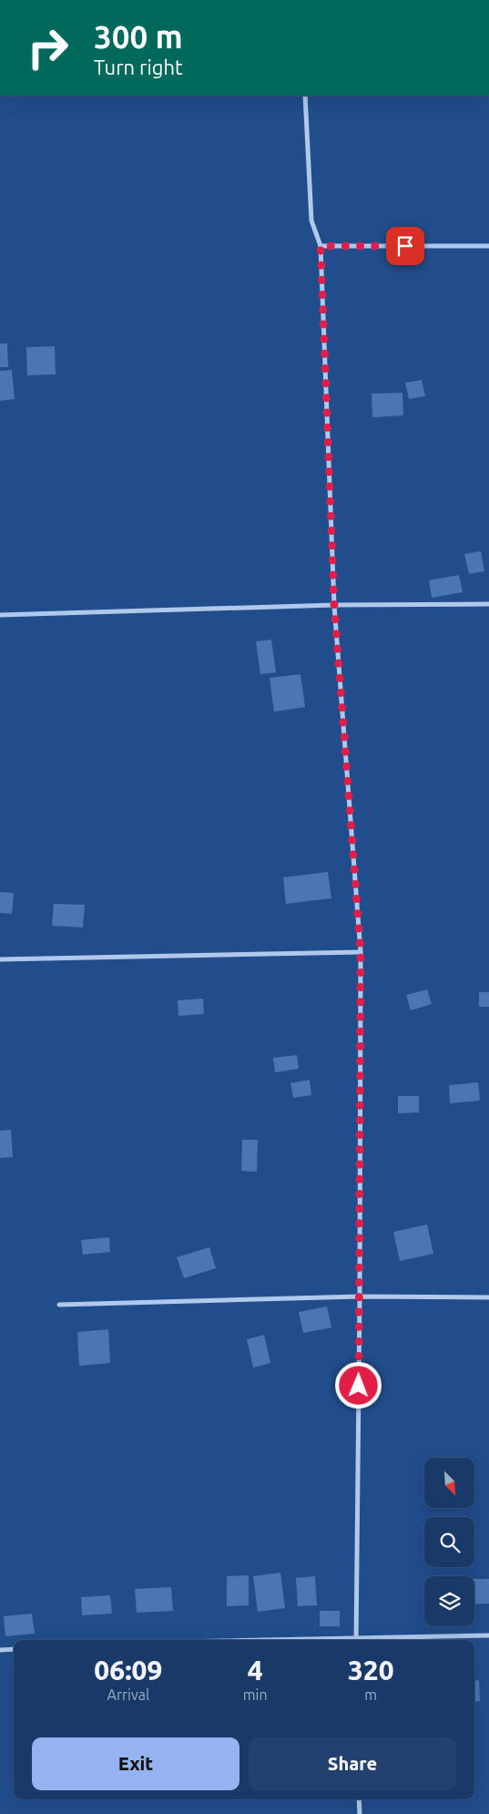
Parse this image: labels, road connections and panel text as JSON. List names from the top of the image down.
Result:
{
  "north": "bottom right",
  "page": {
    "turn": ["300 m", "Turn right"],
    "eta": [
      "06:09",
      "Arrival",
      "4",
      "min",
      "320",
      "m"
    ],
    "buttons": ["Exit", "Share"]
  }
}
